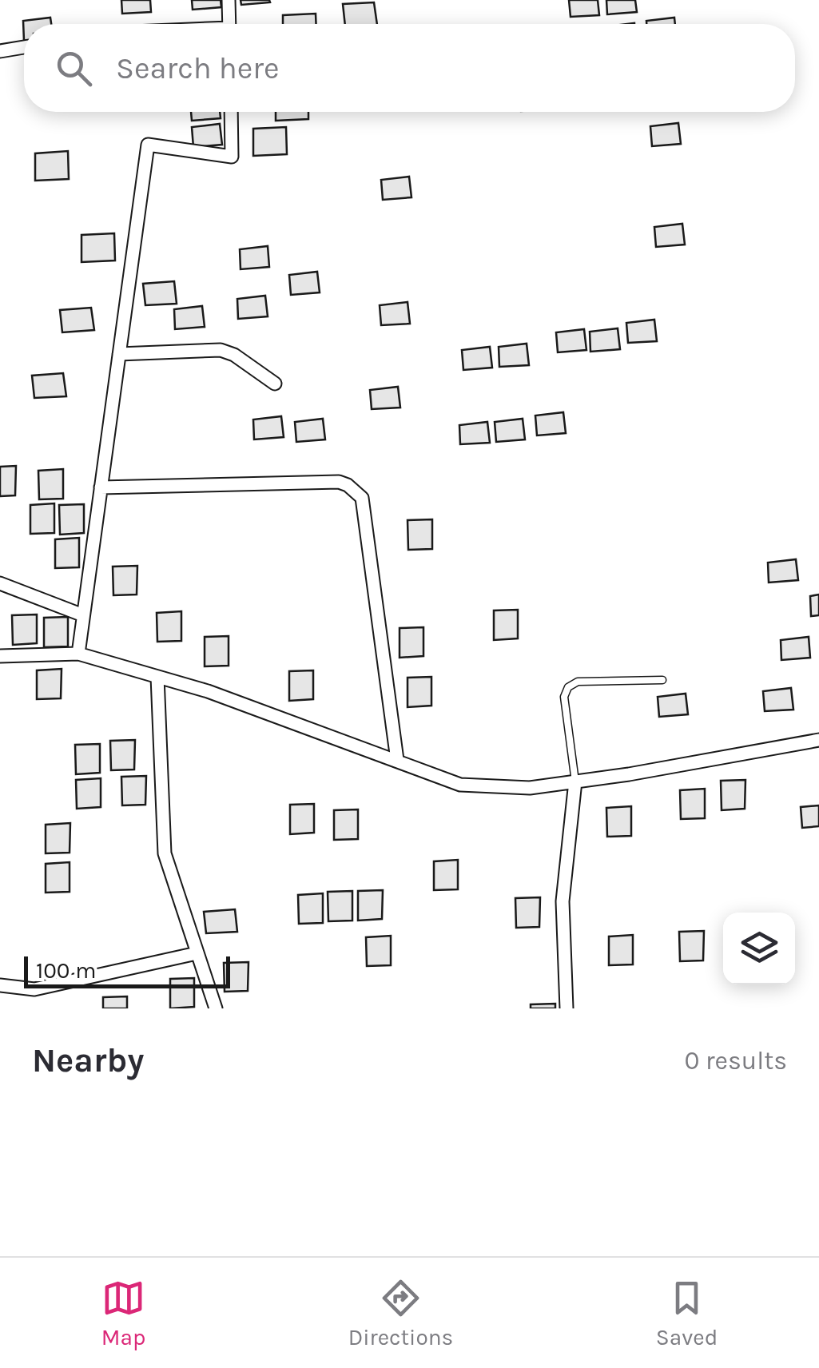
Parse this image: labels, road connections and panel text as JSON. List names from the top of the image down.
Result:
{
  "scale_bar": "100 m",
  "page": {
    "search": "Search here",
    "scale": "100 m",
    "heading": ["Nearby", "0 results"],
    "nav": ["Map", "Directions", "Saved"]
  }
}
